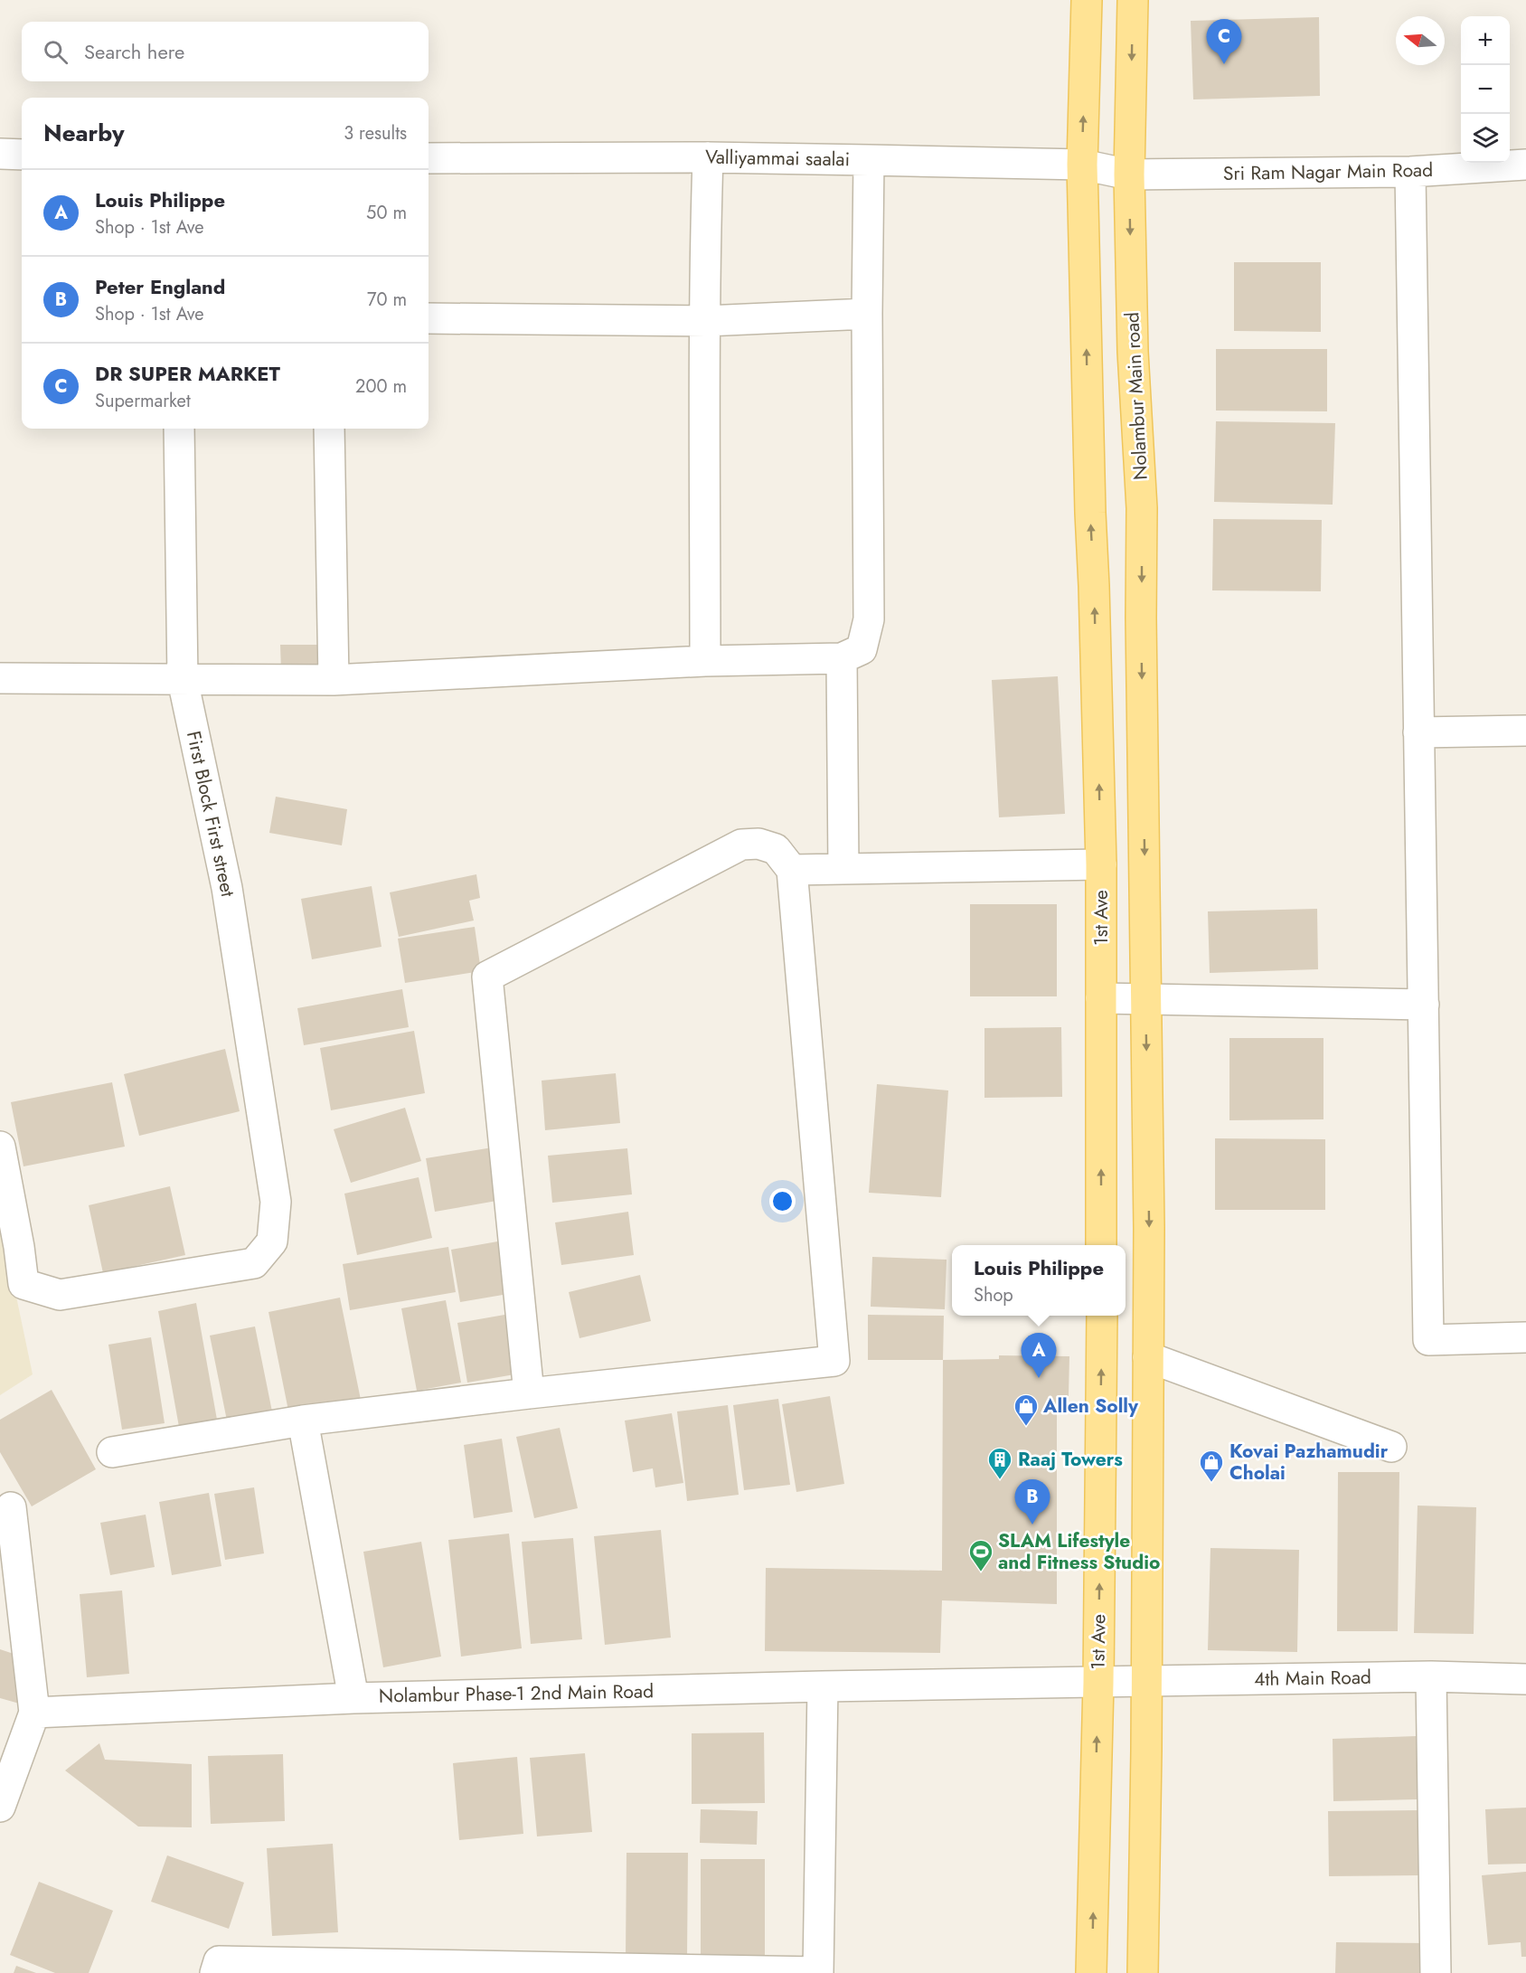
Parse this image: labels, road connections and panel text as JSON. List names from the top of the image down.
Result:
{
  "streets": {
    "main road": ["Nolambur Main road", "1st Ave"],
    "street": [
      "Valliyammai saalai",
      "Sri Ram Nagar Main Road",
      "First Block First street",
      "4th Main Road",
      "Nolambur Phase-1 2nd Main Road"
    ]
  },
  "crossings": [
    ["Valliyammai saalai", "Sri Ram Nagar Main Road"],
    ["Valliyammai saalai", "Nolambur Main road"],
    ["Valliyammai saalai", "1st Ave"],
    ["Sri Ram Nagar Main Road", "Nolambur Main road"],
    ["Nolambur Main road", "4th Main Road"],
    ["1st Ave", "4th Main Road"],
    ["1st Ave", "Nolambur Phase-1 2nd Main Road"],
    ["4th Main Road", "Nolambur Phase-1 2nd Main Road"]
  ],
  "one_way": ["Nolambur Main road", "1st Ave"],
  "places": {
    "shop": ["Allen Solly", "Kovai Pazhamudir Cholai"],
    "building": ["Raaj Towers"],
    "sports": ["SLAM Lifestyle and Fitness Studio"]
  },
  "north": "left",
  "page": {
    "map_buttons": ["+", "−"],
    "pins": ["C", "A", "B"],
    "search": "Search here",
    "heading": ["Nearby", "3 results"],
    "list": [
      {
        "mark": "A",
        "name": "Louis Philippe",
        "note": "Shop · 1st Ave",
        "value": "50 m"
      },
      {
        "mark": "B",
        "name": "Peter England",
        "note": "Shop · 1st Ave",
        "value": "70 m"
      },
      {
        "mark": "C",
        "name": "DR SUPER MARKET",
        "note": "Supermarket",
        "value": "200 m"
      }
    ],
    "popup": ["Louis Philippe", "Shop"]
  }
}
